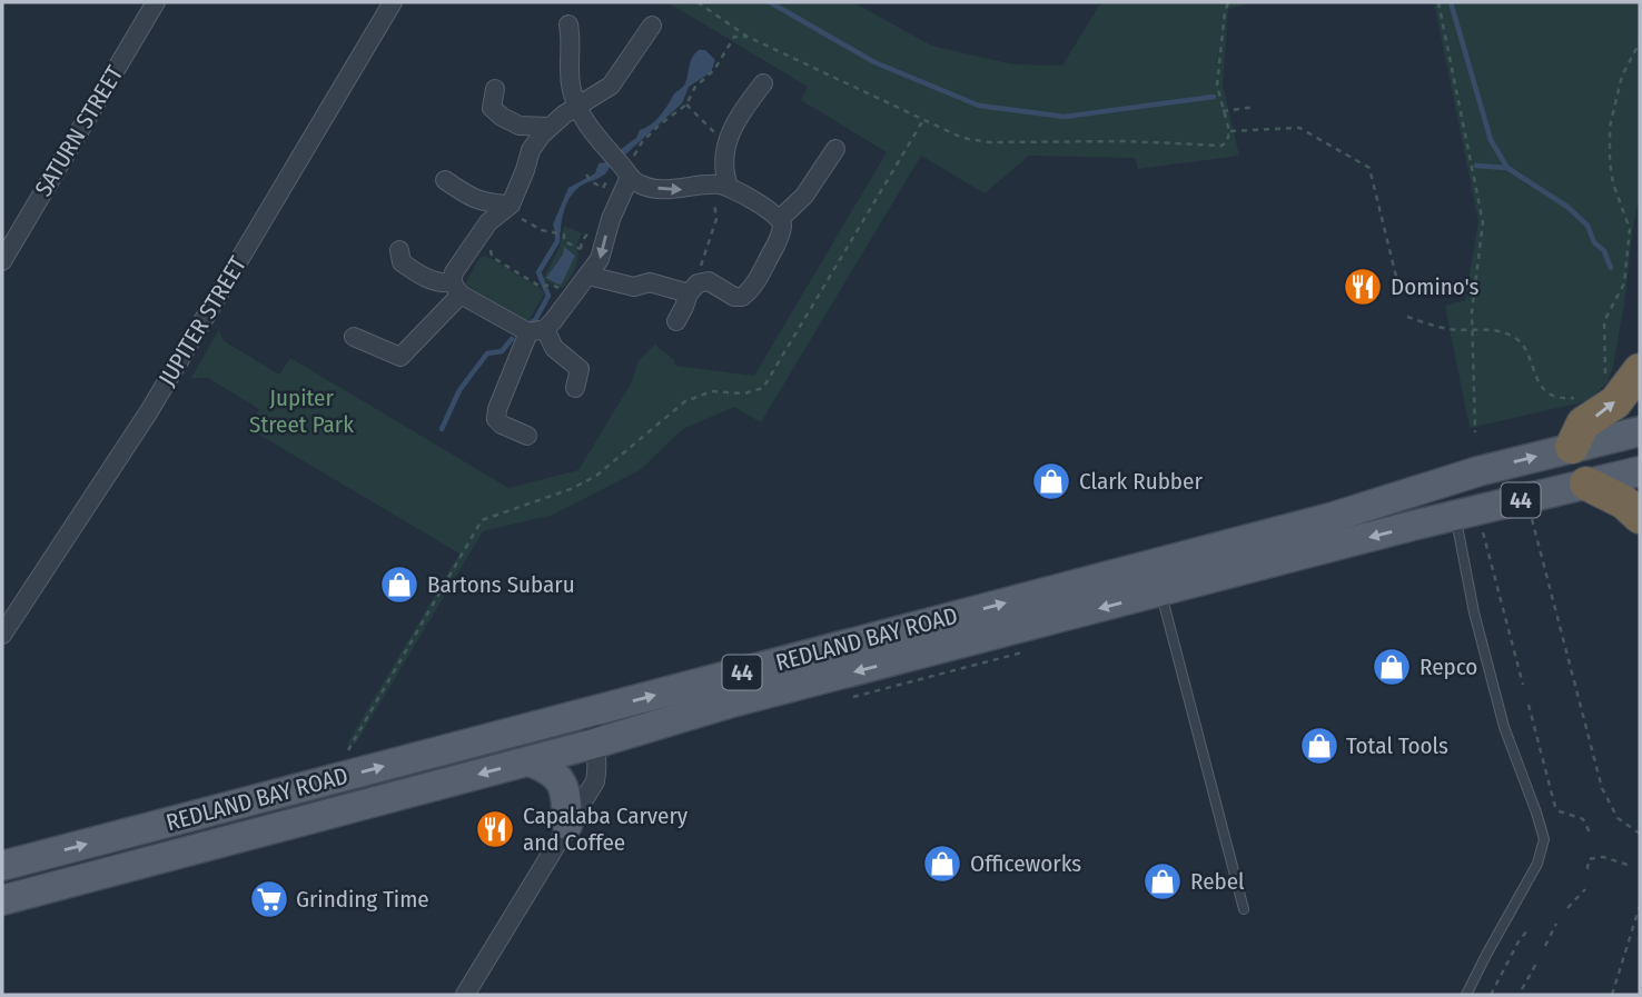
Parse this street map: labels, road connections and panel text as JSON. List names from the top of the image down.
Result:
{
  "streets": {
    "main road": ["44", "REDLAND BAY ROAD"],
    "street": ["SATURN STREET", "JUPITER STREET"]
  },
  "parks": ["Jupiter Street Park"],
  "places": {
    "restaurant": ["Domino's", "Capalaba Carvery and Coffee"],
    "shop": [
      "Clark Rubber",
      "Bartons Subaru",
      "Repco",
      "Total Tools",
      "Officeworks",
      "Rebel"
    ],
    "supermarket": ["Grinding Time"]
  }
}
